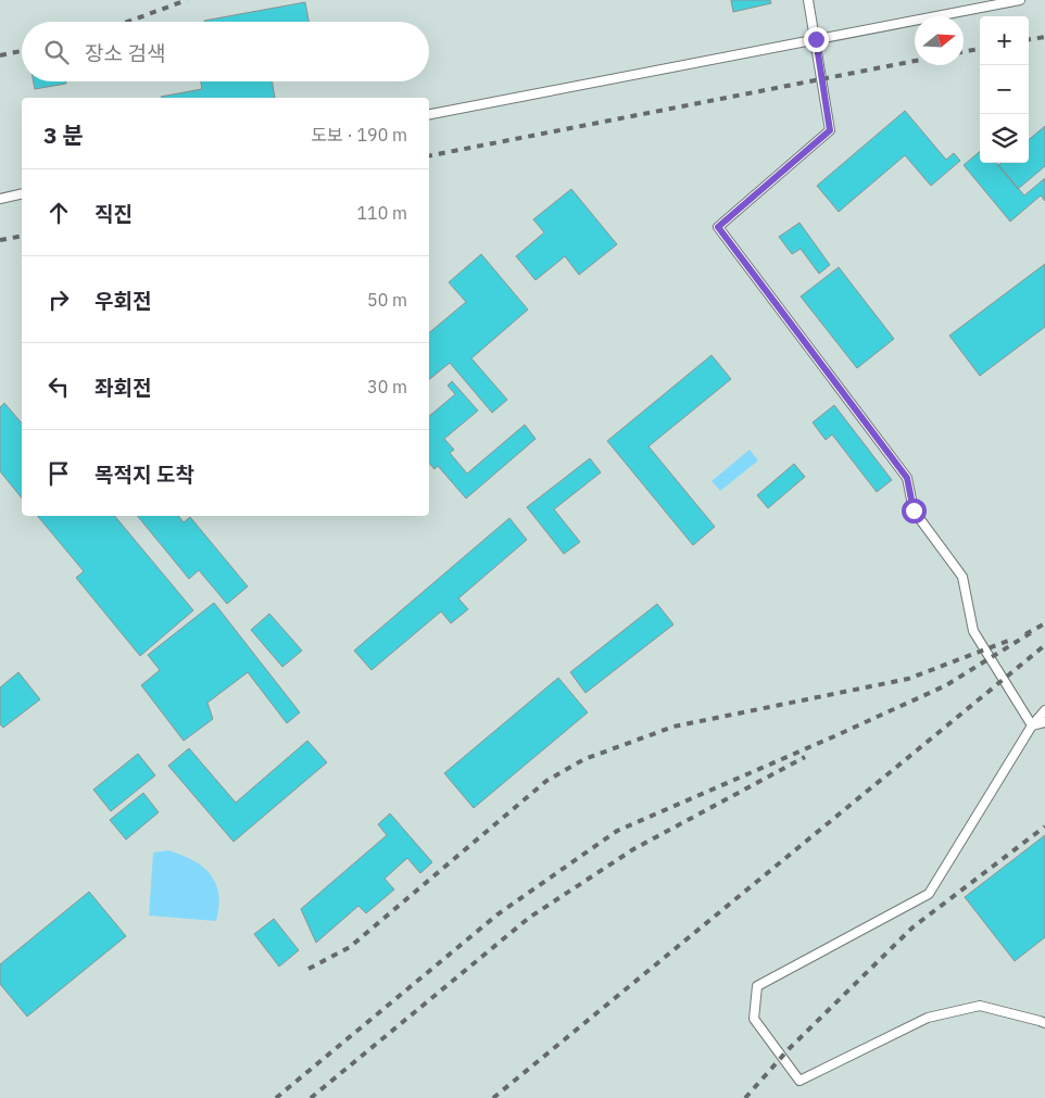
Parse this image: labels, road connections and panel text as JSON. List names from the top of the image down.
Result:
{
  "north": "right",
  "page": {
    "map_buttons": ["+", "−"],
    "search": "장소 검색",
    "heading": ["3 분", "도보 · 190 m"],
    "list": [
      ["직진", "110 m"],
      ["우회전", "50 m"],
      ["좌회전", "30 m"],
      "목적지 도착"
    ]
  }
}
